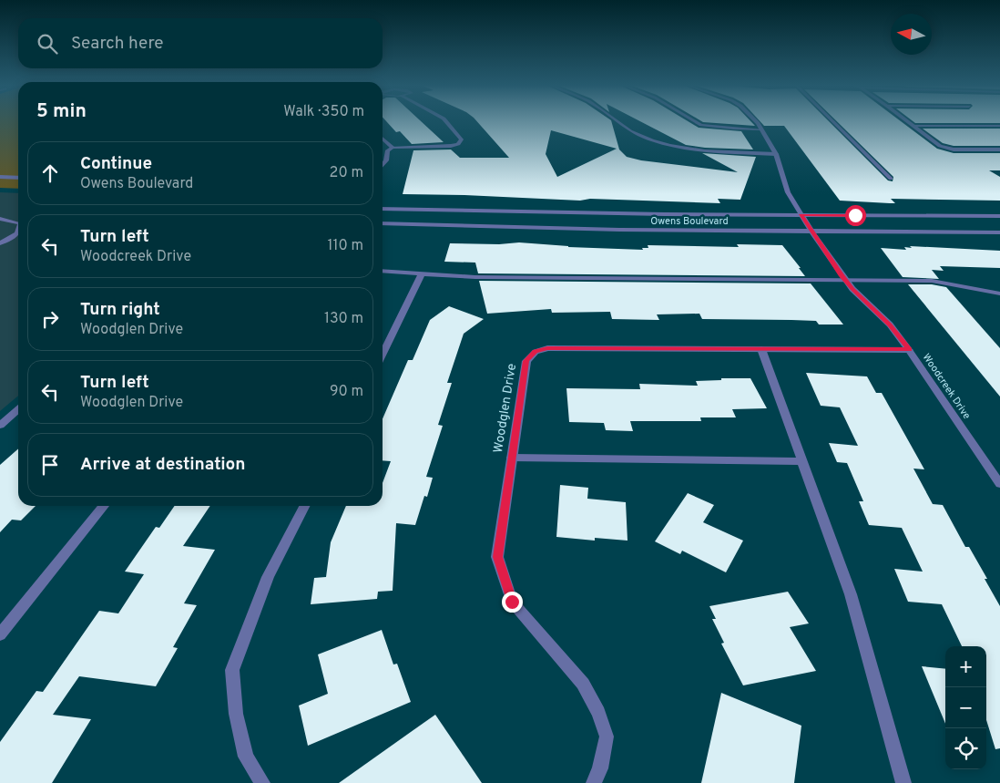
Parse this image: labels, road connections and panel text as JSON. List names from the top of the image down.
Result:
{
  "streets": {
    "street": ["Owens Boulevard", "Woodcreek Drive", "Woodglen Drive"]
  },
  "crossings": [
    ["Owens Boulevard", "Woodcreek Drive"],
    ["Woodcreek Drive", "Woodglen Drive"]
  ],
  "north": "left",
  "page": {
    "search": "Search here",
    "heading": ["5 min", "Walk · 350 m"],
    "list": [
      ["Continue", "Owens Boulevard", "20 m"],
      ["Turn left", "Woodcreek Drive", "110 m"],
      ["Turn right", "Woodglen Drive", "130 m"],
      ["Turn left", "Woodglen Drive", "90 m"],
      "Arrive at destination"
    ],
    "map_buttons": ["+", "−"]
  }
}
